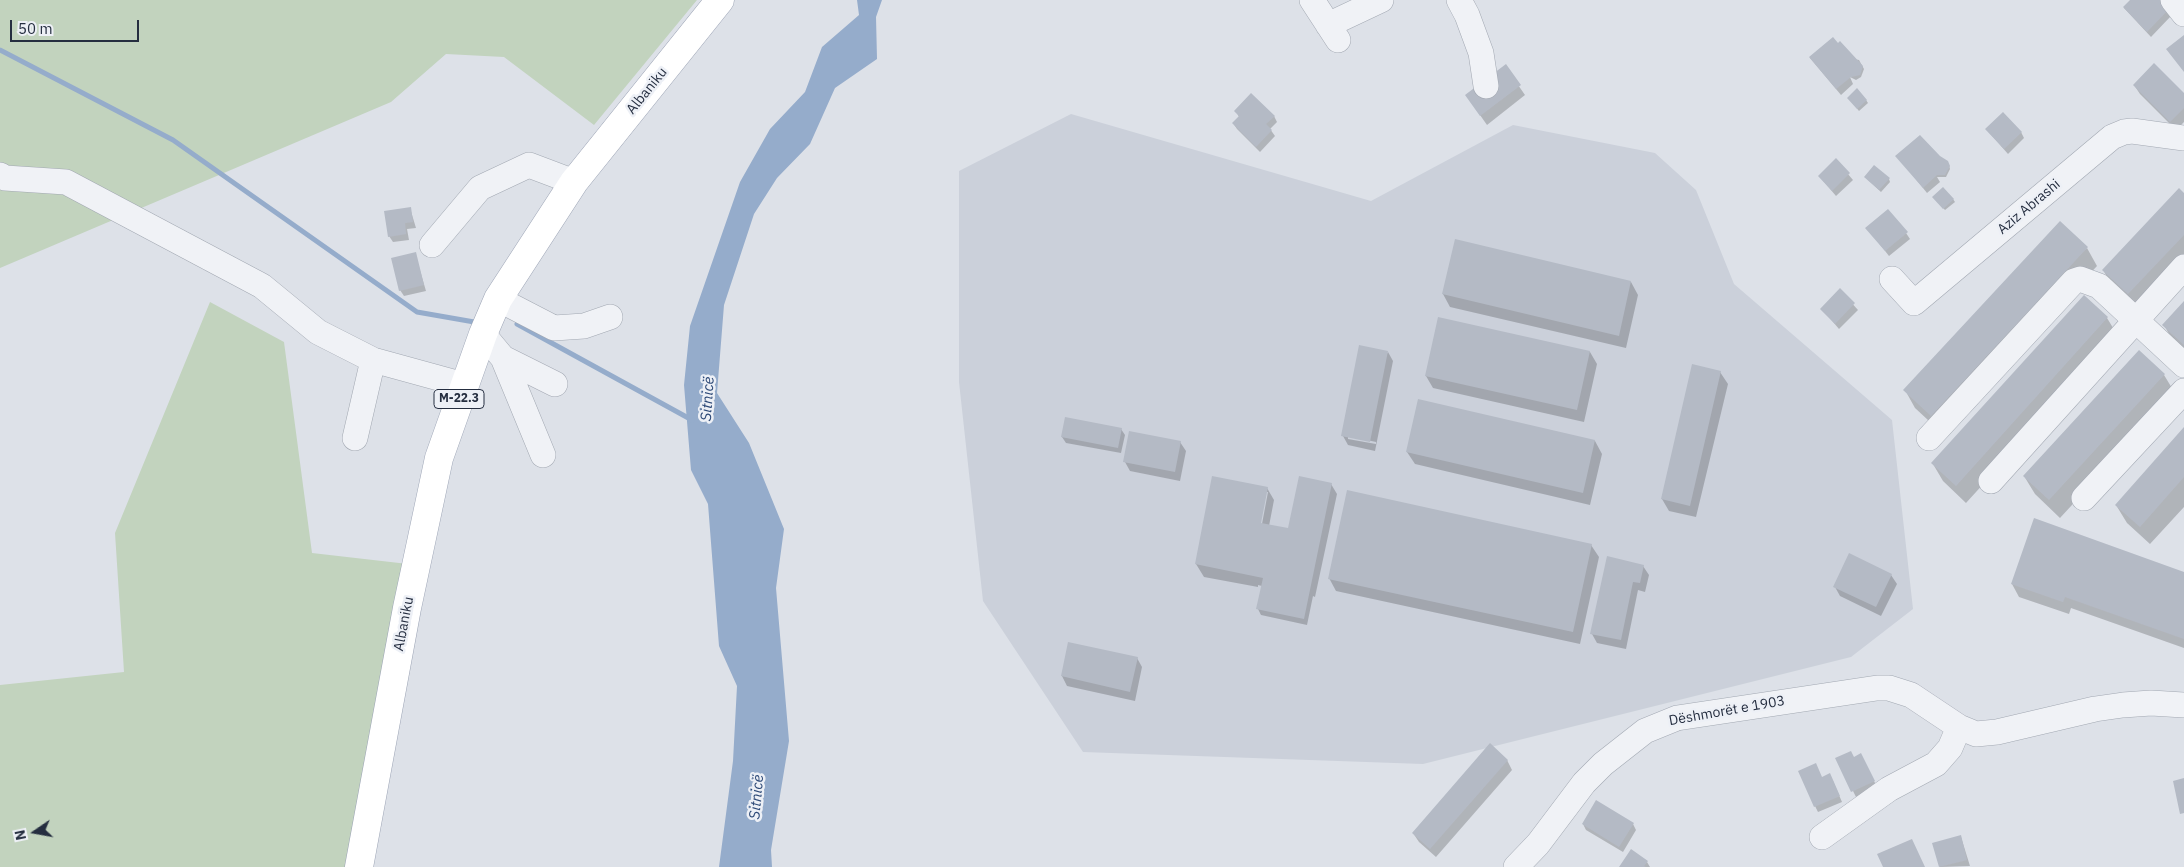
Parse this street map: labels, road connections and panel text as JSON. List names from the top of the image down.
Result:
{
  "streets": {
    "main road": ["Albaniku", "M-22.3"],
    "street": ["Aziz Abrashi", "Dëshmorët e 1903"]
  },
  "water": ["Sitnicë"],
  "scale_bar": "50 m",
  "north": "left"
}
